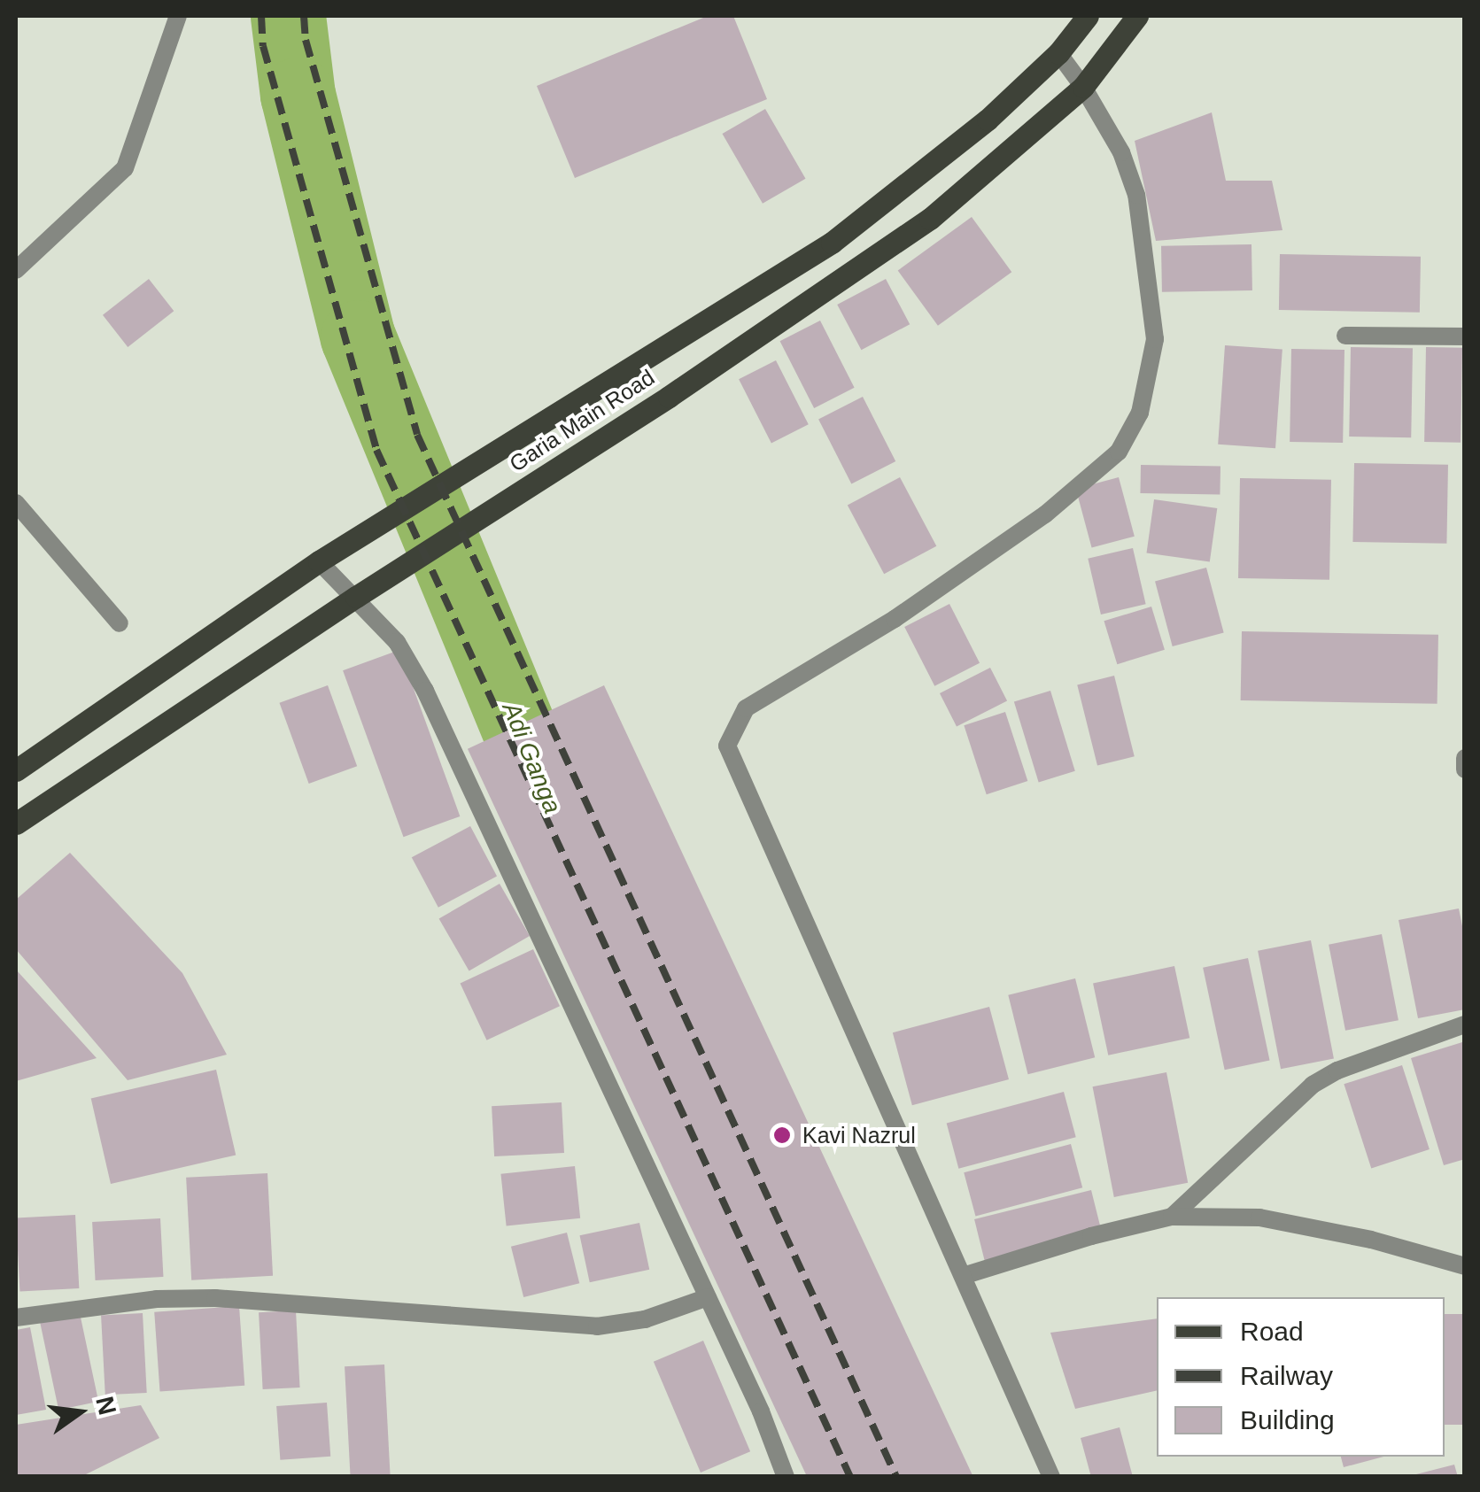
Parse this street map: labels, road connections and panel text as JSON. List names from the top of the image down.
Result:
{
  "streets": {
    "main road": ["Garia Main Road"]
  },
  "water": ["Adi Ganga"],
  "places": ["Kavi Nazrul"],
  "legend": ["Road", "Railway", "Building"],
  "north": "right"
}
